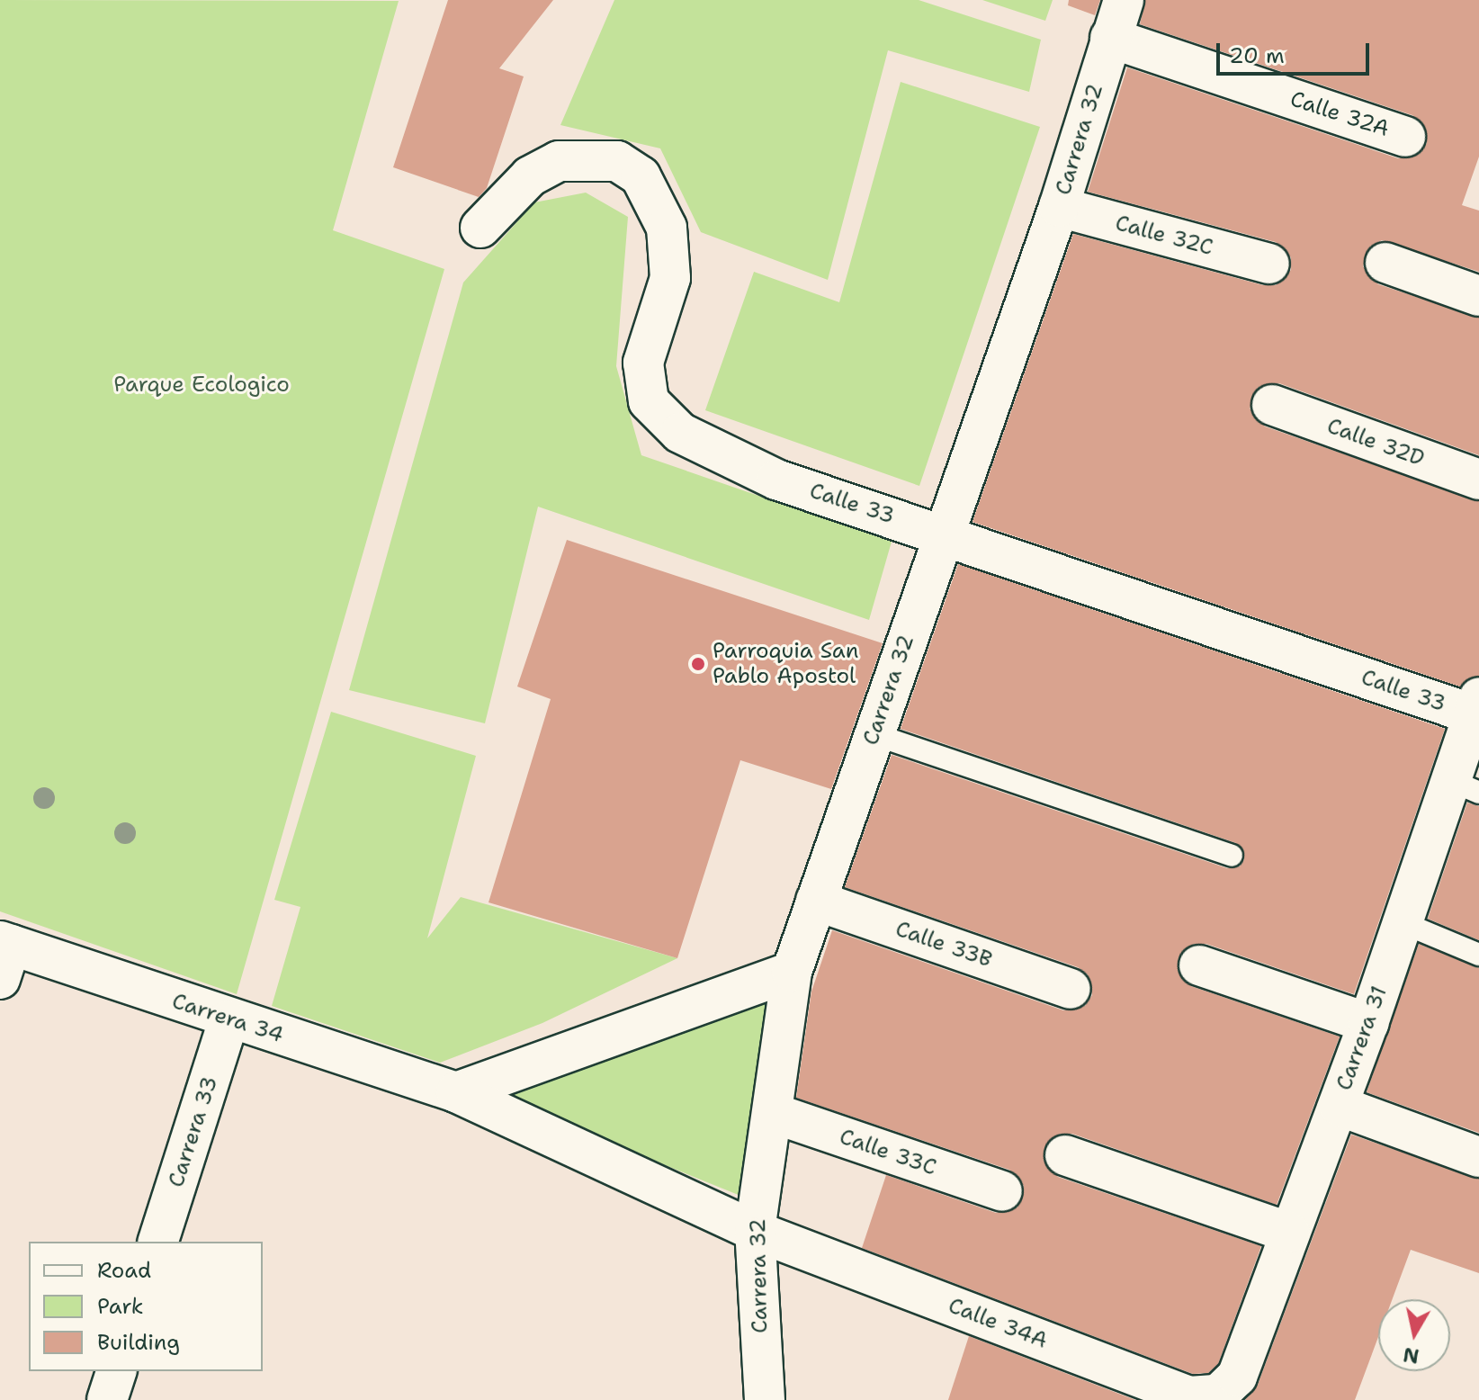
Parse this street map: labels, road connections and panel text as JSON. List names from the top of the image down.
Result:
{
  "streets": {
    "street": [
      "Calle 32A",
      "Carrera 32",
      "Calle 32C",
      "Calle 32D",
      "Calle 33",
      "Calle 33B",
      "Carrera 34",
      "Carrera 31",
      "Carrera 33",
      "Calle 33C",
      "Calle 34A"
    ]
  },
  "crossings": [
    ["Calle 32A", "Carrera 32"],
    ["Carrera 32", "Calle 32C"],
    ["Carrera 32", "Calle 33"],
    ["Carrera 32", "Calle 33B"],
    ["Carrera 32", "Carrera 34"],
    ["Carrera 32", "Calle 33C"],
    ["Carrera 32", "Calle 34A"],
    ["Calle 33", "Carrera 31"],
    ["Carrera 34", "Carrera 33"],
    ["Carrera 34", "Calle 34A"],
    ["Carrera 31", "Calle 34A"]
  ],
  "parks": ["Parque Ecologico"],
  "places": ["Parroquia San Pablo Apostol"],
  "legend": ["Road", "Park", "Building"],
  "scale_bar": "20 m",
  "north": "bottom"
}
